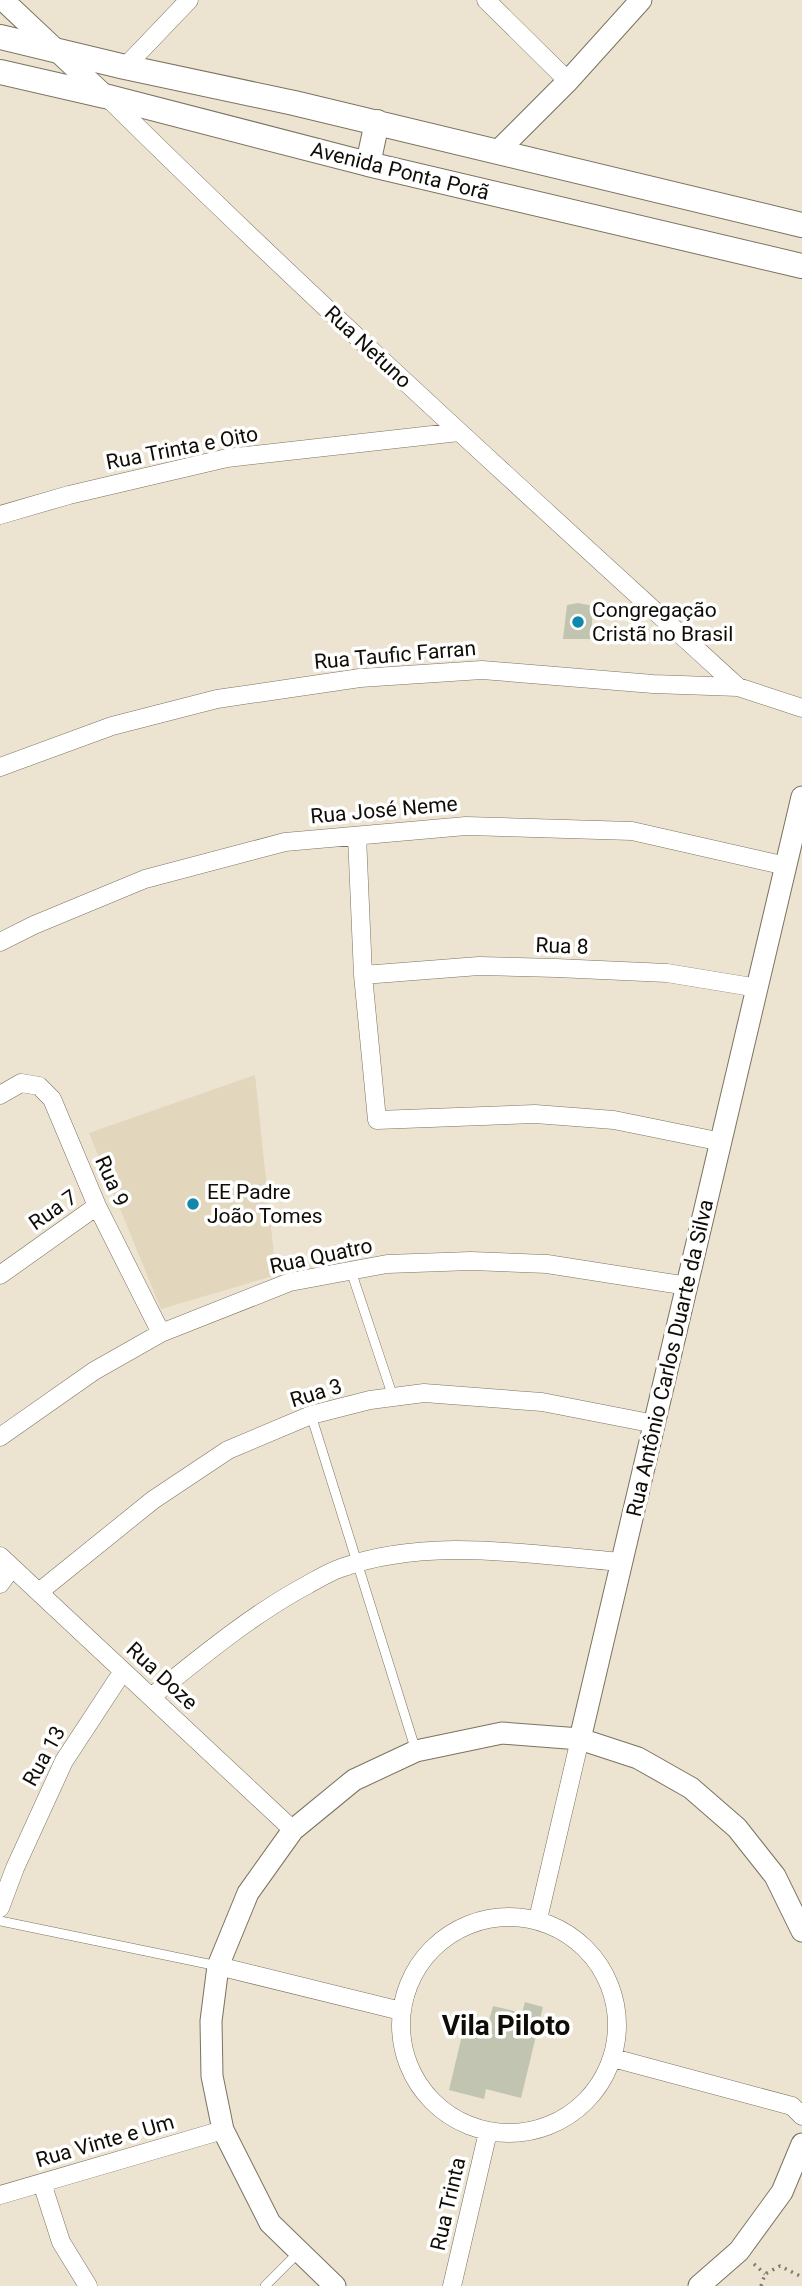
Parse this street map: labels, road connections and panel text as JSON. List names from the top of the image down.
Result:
{
  "streets": {
    "main road": ["Avenida Ponta Porã"],
    "street": [
      "Rua Netuno",
      "Rua Trinta e Oito",
      "Rua Taufic Farran",
      "Rua José Neme",
      "Rua 8",
      "Rua 9",
      "Rua 7",
      "Rua Quatro",
      "Rua Antônio Carlos Duarte da Silva",
      "Rua 3",
      "Rua Doze",
      "Rua 13",
      "Rua Vinte e Um",
      "Rua Trinta"
    ]
  },
  "crossings": [
    ["Avenida Ponta Porã", "Rua Netuno"],
    ["Rua Netuno", "Rua Trinta e Oito"],
    ["Rua Netuno", "Rua Taufic Farran"],
    ["Rua José Neme", "Rua Antônio Carlos Duarte da Silva"],
    ["Rua 8", "Rua Antônio Carlos Duarte da Silva"],
    ["Rua 9", "Rua 7"],
    ["Rua 9", "Rua Quatro"],
    ["Rua Quatro", "Rua Antônio Carlos Duarte da Silva"],
    ["Rua Antônio Carlos Duarte da Silva", "Rua 3"],
    ["Rua Antônio Carlos Duarte da Silva", "Rua Trinta"],
    ["Rua 3", "Rua Doze"],
    ["Rua Doze", "Rua 13"]
  ],
  "districts": ["Vila Piloto"],
  "places": ["Congregação Cristã no Brasil", "EE Padre João Tomes"]
}
